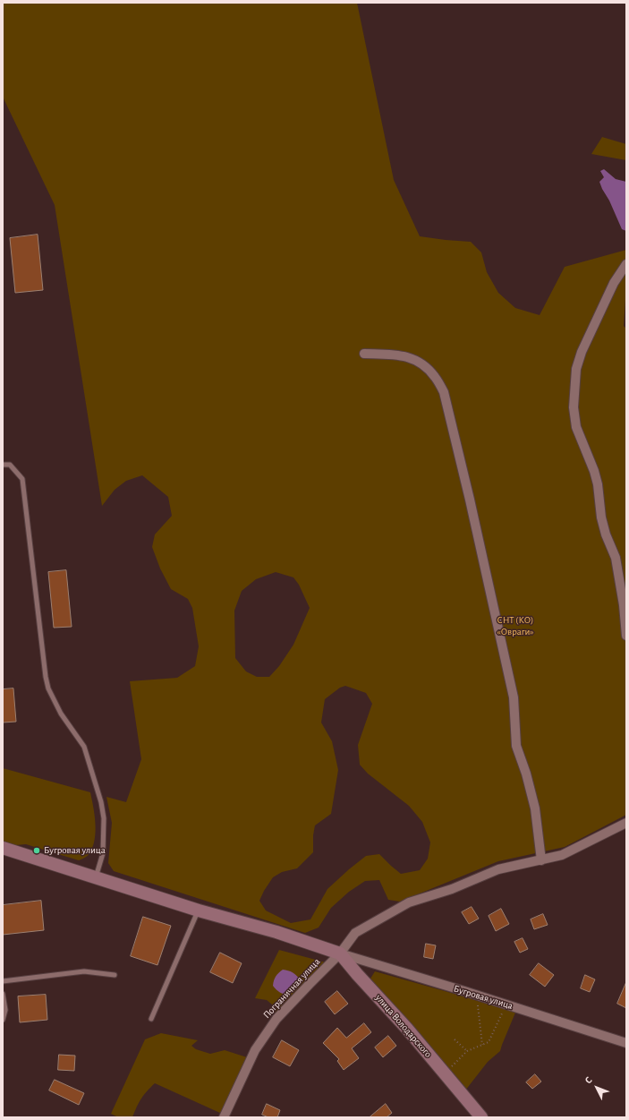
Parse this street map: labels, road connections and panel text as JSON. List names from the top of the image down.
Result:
{
  "streets": {
    "street": ["Пограничная улица", "Бугровая улица", "улица Володарского"]
  },
  "crossings": [
    ["Пограничная улица", "Бугровая улица"],
    ["Пограничная улица", "улица Володарского"],
    ["Бугровая улица", "улица Володарского"]
  ],
  "parks": ["СНТ (КО) «Овраги»"],
  "places": ["Бугровая улица"],
  "north": "top left"
}
